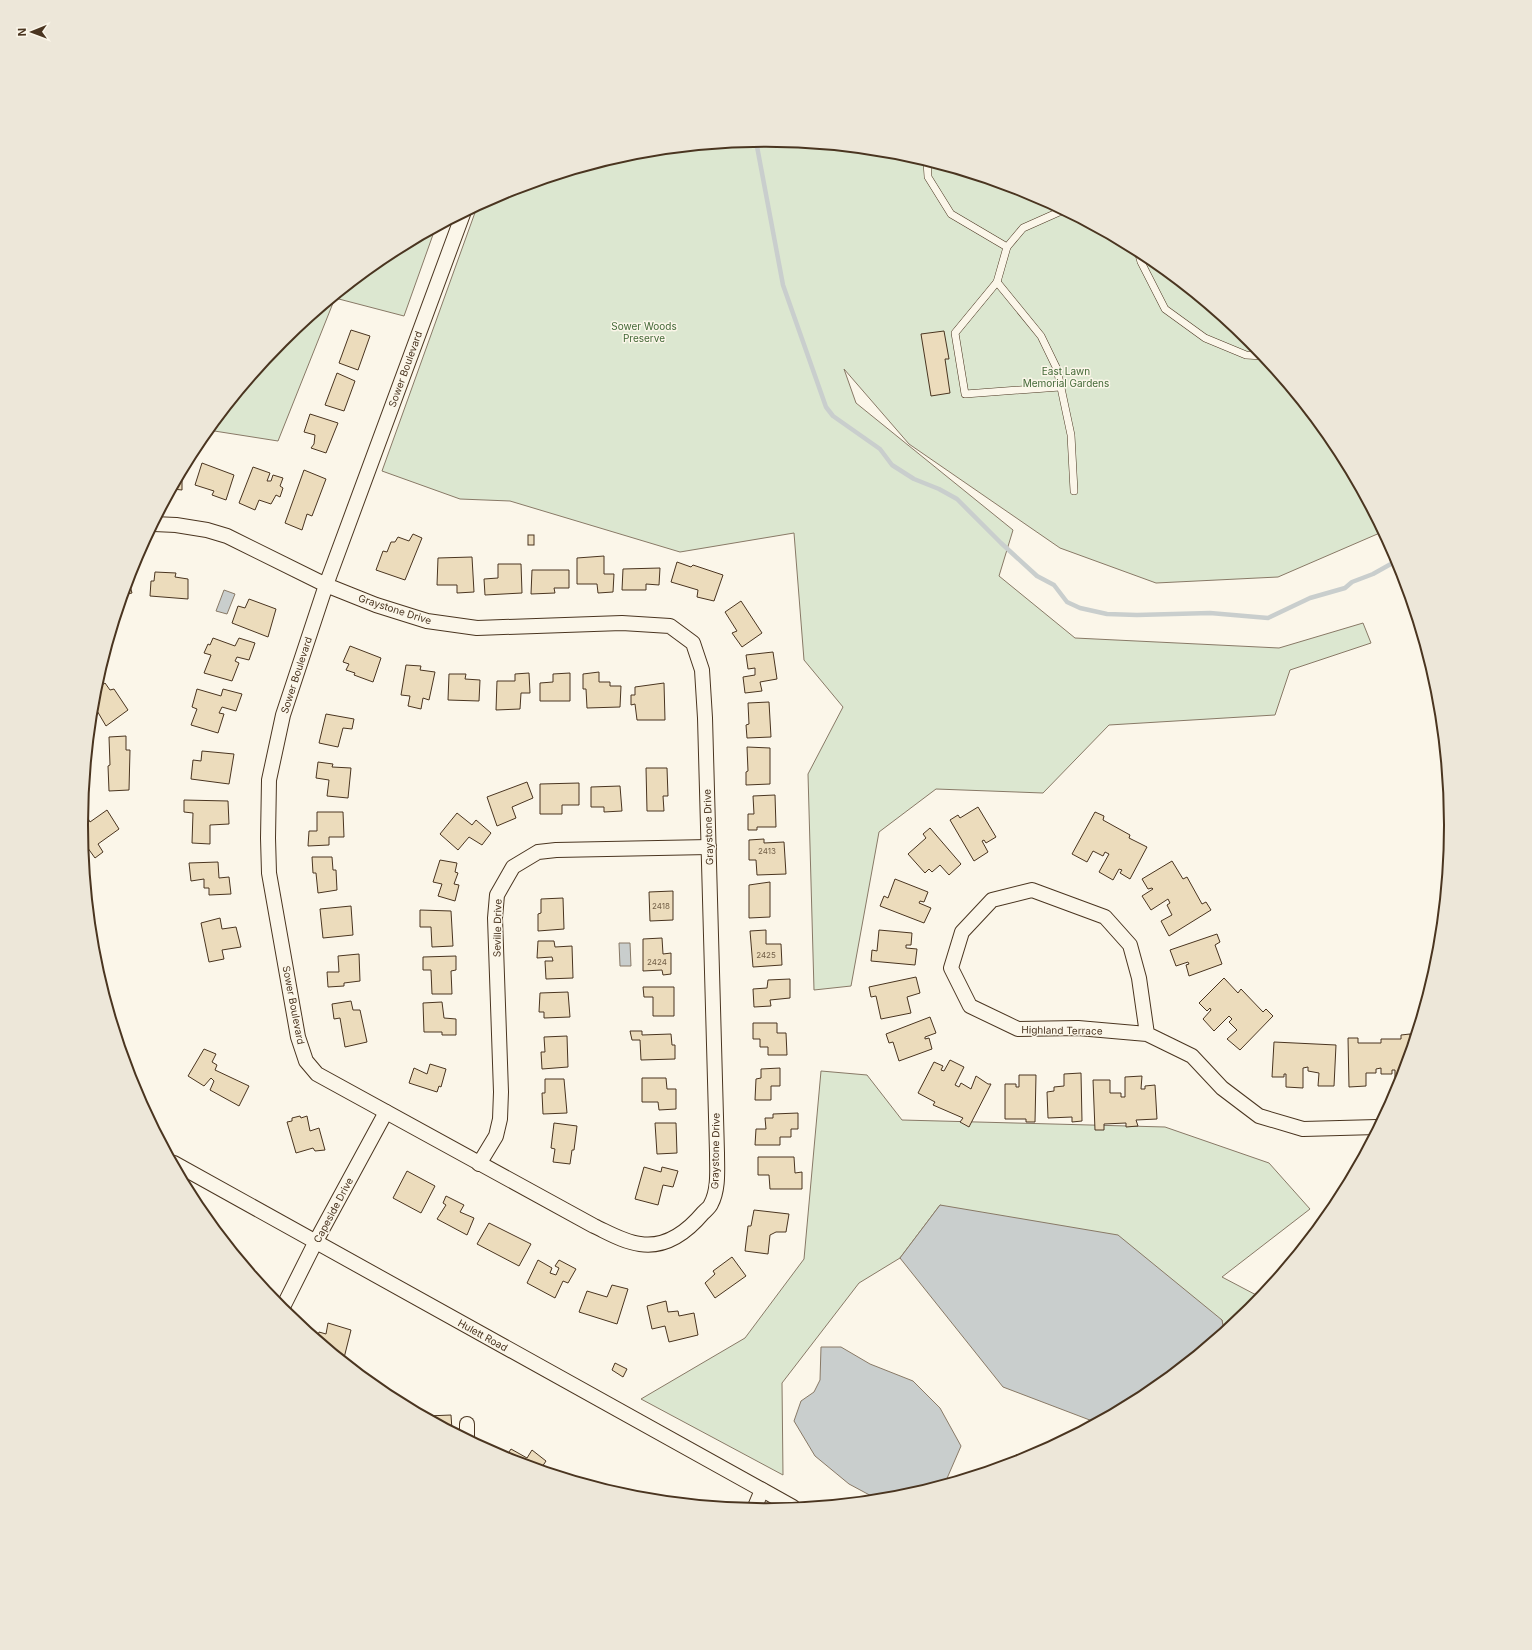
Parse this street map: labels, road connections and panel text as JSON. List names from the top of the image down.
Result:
{
  "streets": {
    "street": [
      "Sower Boulevard",
      "Graystone Drive",
      "Seville Drive",
      "Highland Terrace",
      "Capeside Drive",
      "Hulett Road"
    ]
  },
  "crossings": [
    ["Sower Boulevard", "Graystone Drive"],
    ["Sower Boulevard", "Capeside Drive"],
    ["Graystone Drive", "Seville Drive"],
    ["Graystone Drive", "Capeside Drive"],
    ["Capeside Drive", "Hulett Road"]
  ],
  "parks": ["Sower Woods Preserve", "East Lawn Memorial Gardens"],
  "house_numbers": [
    "2413",
    "2418",
    "2425",
    "2424"
  ],
  "north": "left"
}
